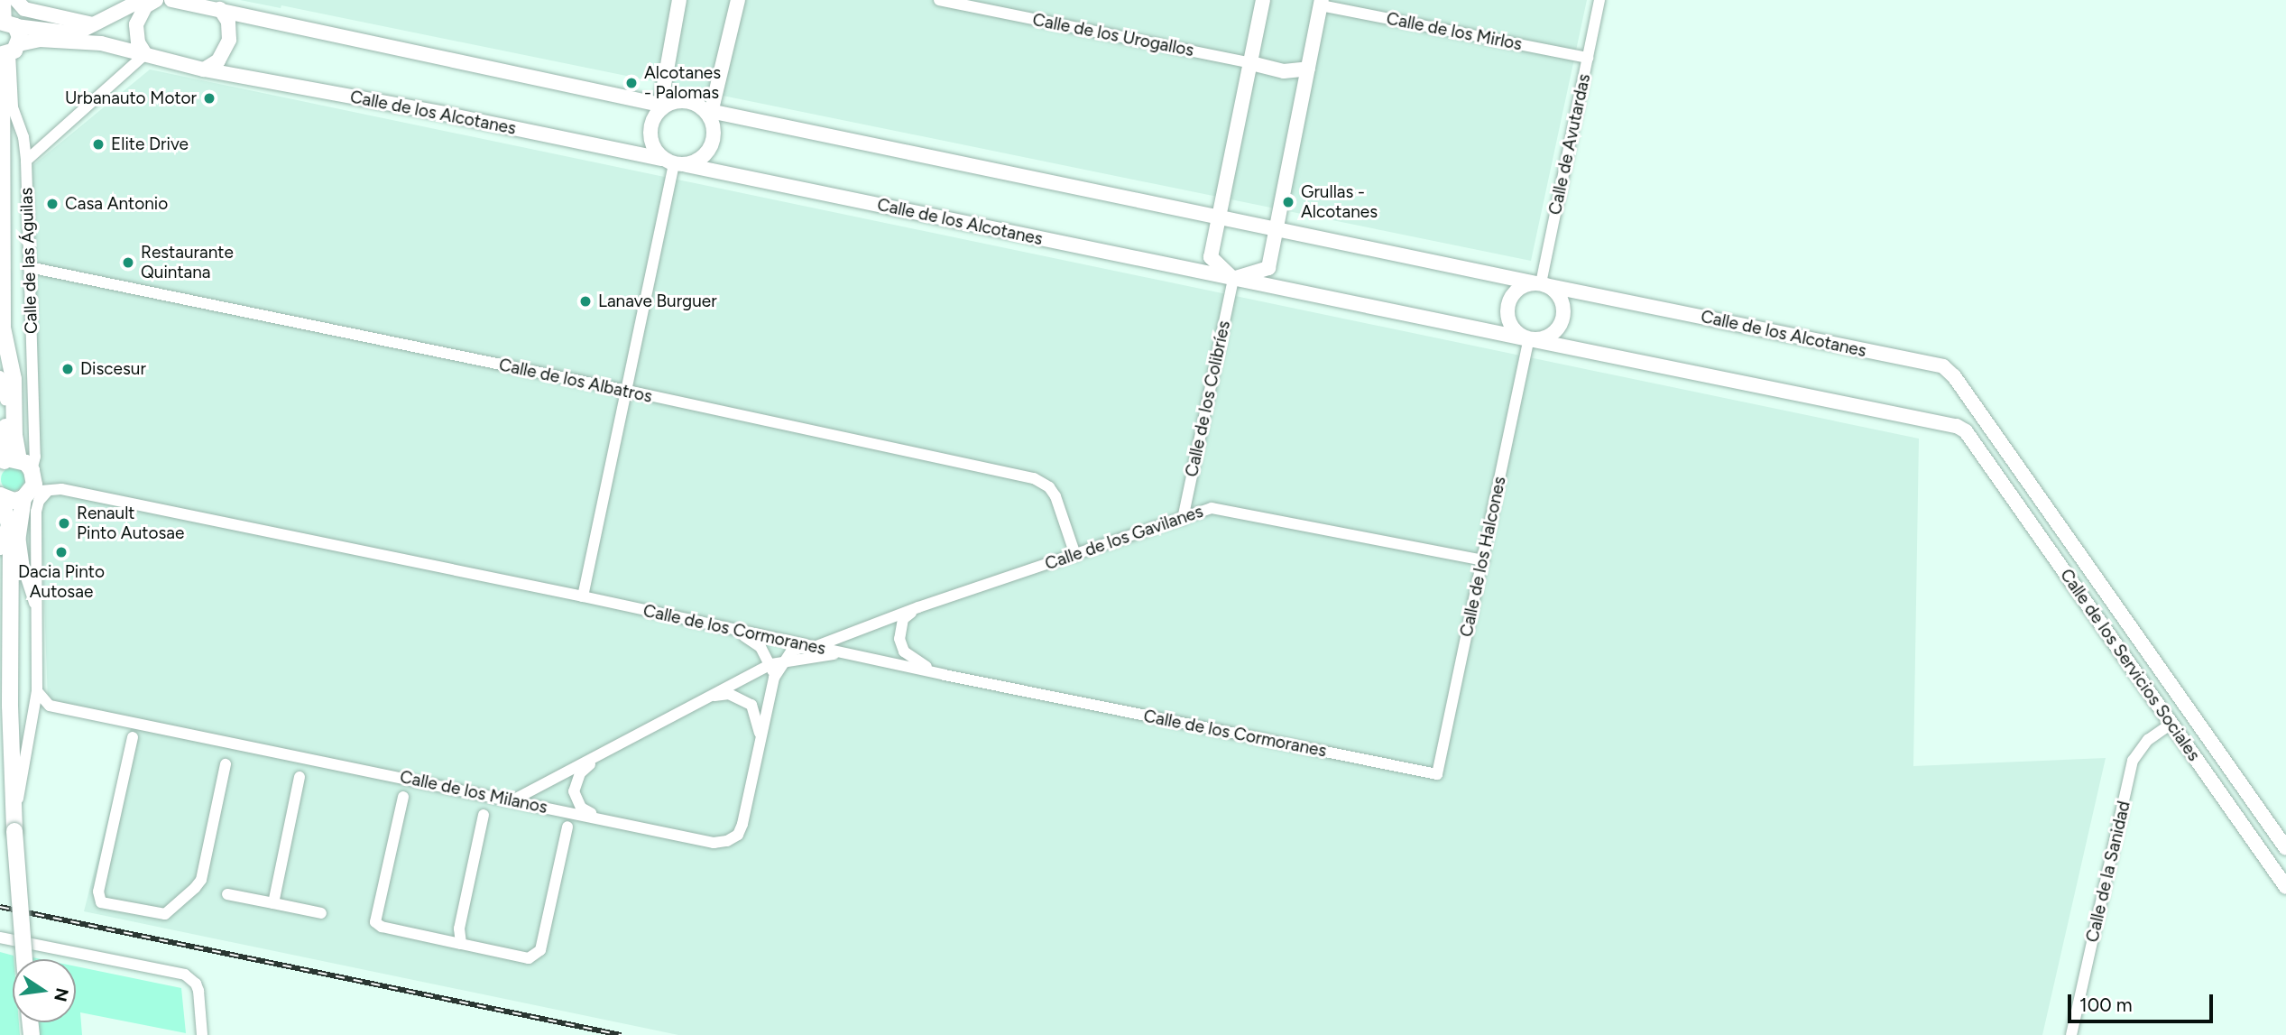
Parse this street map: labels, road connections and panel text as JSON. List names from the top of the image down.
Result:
{
  "streets": {
    "street": [
      "Calle de los Mirlos",
      "Calle de los Urogallos",
      "Calle de los Alcotanes",
      "Calle de Avutardas",
      "Calle de las Águilas",
      "Calle de los Albatros",
      "Calle de los Colibríes",
      "Calle de los Gavilanes",
      "Calle de los Halcones",
      "Calle de los Cormoranes",
      "Calle de los Servicios Sociales",
      "Calle de los Milanos",
      "Calle de la Sanidad"
    ]
  },
  "crossings": [
    ["Calle de los Mirlos", "Calle de Avutardas"],
    ["Calle de los Alcotanes", "Calle de Avutardas"],
    ["Calle de los Alcotanes", "Calle de las Águilas"],
    ["Calle de los Alcotanes", "Calle de los Colibríes"],
    ["Calle de los Alcotanes", "Calle de los Halcones"],
    ["Calle de los Alcotanes", "Calle de los Servicios Sociales"],
    ["Calle de Avutardas", "Calle de los Halcones"],
    ["Calle de las Águilas", "Calle de los Albatros"],
    ["Calle de los Albatros", "Calle de los Gavilanes"],
    ["Calle de los Colibríes", "Calle de los Gavilanes"],
    ["Calle de los Gavilanes", "Calle de los Halcones"],
    ["Calle de los Gavilanes", "Calle de los Cormoranes"],
    ["Calle de los Gavilanes", "Calle de los Milanos"],
    ["Calle de los Halcones", "Calle de los Cormoranes"],
    ["Calle de los Servicios Sociales", "Calle de la Sanidad"]
  ],
  "places": [
    "Alcotanes - Palomas",
    "Urbanauto Motor",
    "Elite Drive",
    "Grullas - Alcotanes",
    "Casa Antonio",
    "Restaurante Quintana",
    "Lanave Burguer",
    "Discesur",
    "Renault Pinto Autosae",
    "Dacia Pinto Autosae"
  ],
  "scale_bar": "100 m",
  "north": "right"
}
